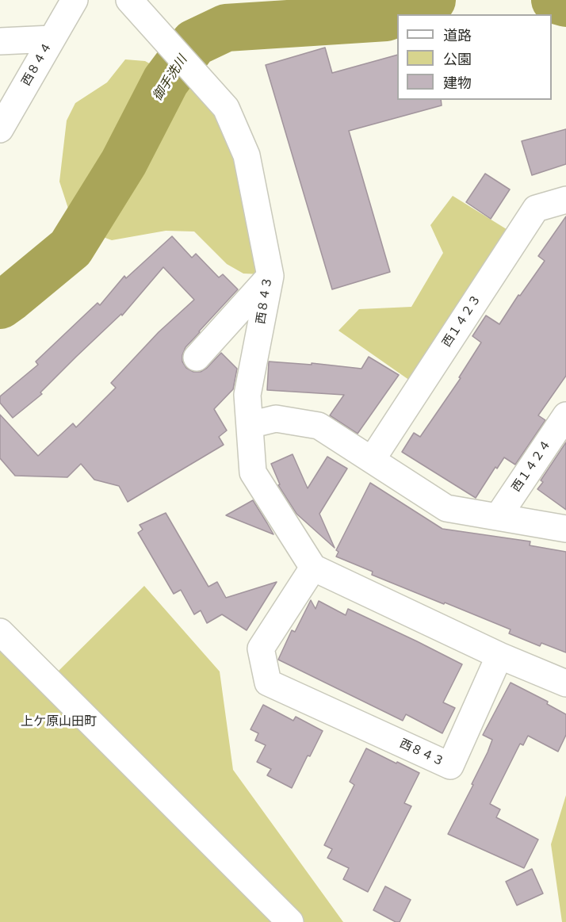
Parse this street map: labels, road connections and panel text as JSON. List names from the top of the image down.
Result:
{
  "streets": {
    "street": [
      "西８４４",
      "西８４３",
      "西１４２３",
      "西１４２４"
    ]
  },
  "districts": ["上ケ原山田町"],
  "water": ["御手洗川"],
  "legend": ["道路", "公園", "建物"]
}
